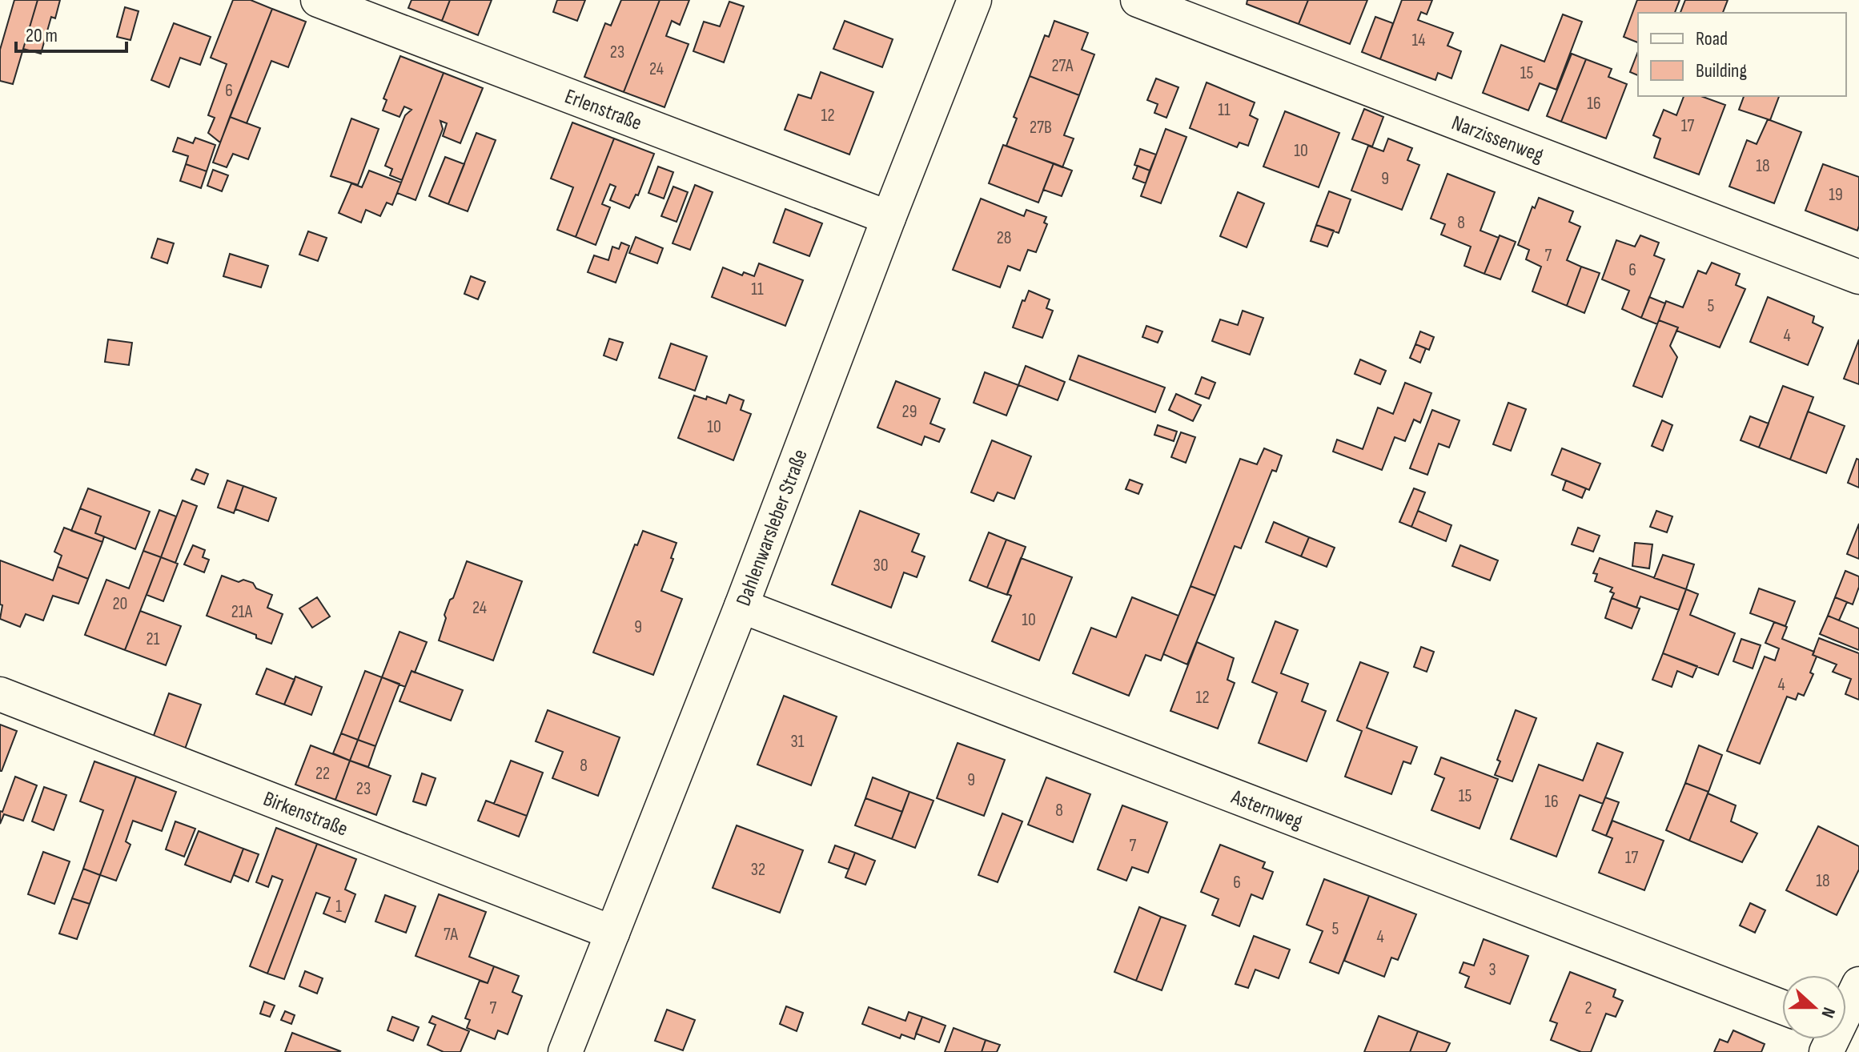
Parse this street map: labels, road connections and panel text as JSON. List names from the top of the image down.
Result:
{
  "streets": {
    "street": [
      "Erlenstraße",
      "Narzissenweg",
      "Dahlenwarsleber Straße",
      "Asternweg",
      "Birkenstraße"
    ]
  },
  "crossings": [
    ["Erlenstraße", "Dahlenwarsleber Straße"],
    ["Dahlenwarsleber Straße", "Asternweg"],
    ["Dahlenwarsleber Straße", "Birkenstraße"]
  ],
  "house_numbers": [
    "14",
    "23",
    "27A",
    "24",
    "15",
    "6",
    "16",
    "11",
    "12",
    "17",
    "27B",
    "10",
    "18",
    "9",
    "19",
    "8",
    "28",
    "7",
    "6",
    "11",
    "5",
    "4",
    "29",
    "10",
    "30",
    "20",
    "24",
    "21A",
    "10",
    "9",
    "21",
    "4",
    "12",
    "31",
    "8",
    "22",
    "9",
    "23",
    "15",
    "16",
    "8",
    "7",
    "17",
    "32",
    "18",
    "6",
    "1",
    "5",
    "7A",
    "4",
    "3",
    "7",
    "2"
  ],
  "legend": ["Road", "Building"],
  "scale_bar": "20 m",
  "north": "right"
}
